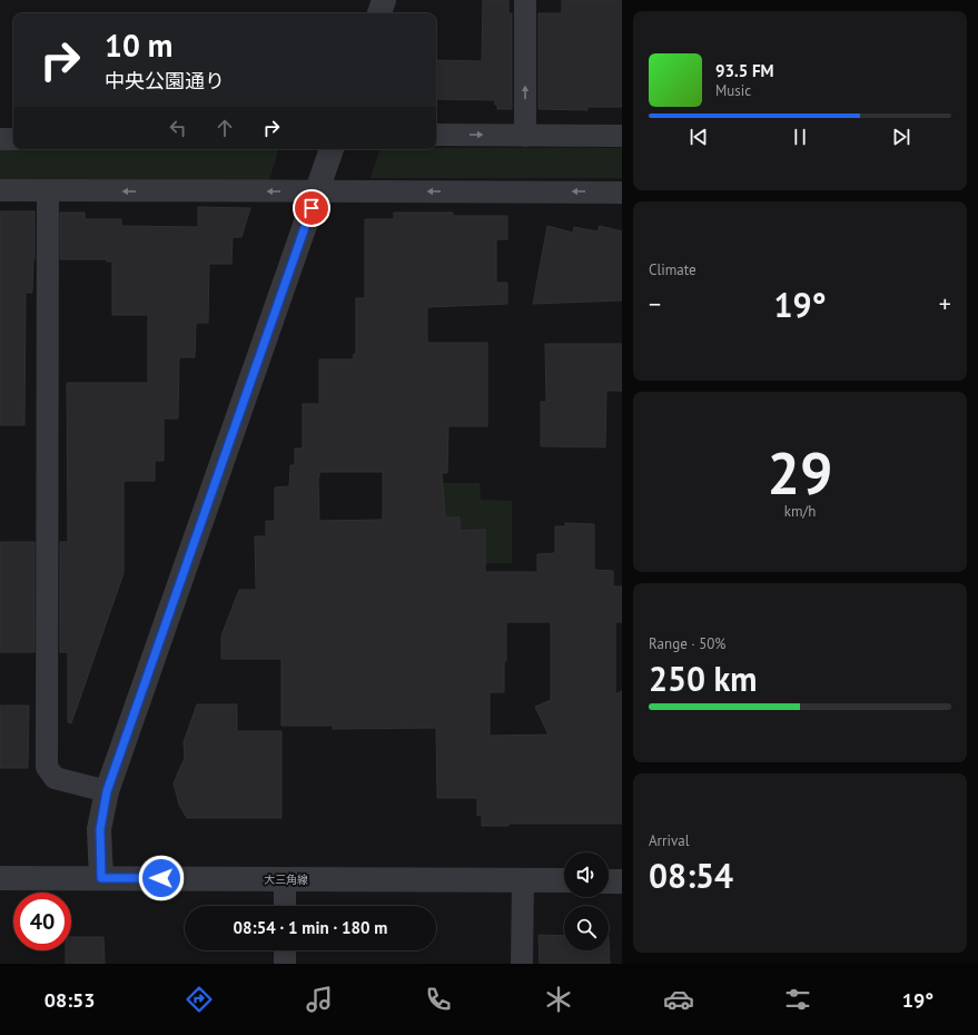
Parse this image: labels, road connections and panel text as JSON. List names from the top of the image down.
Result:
{
  "streets": {
    "street": ["大三角線"]
  },
  "page": {
    "turn": ["10 m", "中央公園通り"],
    "song": ["93.5 FM", "Music"],
    "tile": [
      "Climate",
      ["29", "km/h"],
      ["Range · 50%", "250 km"],
      ["Arrival", "08:54"]
    ],
    "heat": ["−", "19°", "+"],
    "limit": "40",
    "trip": "08:54 · 1 min · 180 m",
    "tabs": ["08:53", "19°"]
  }
}
